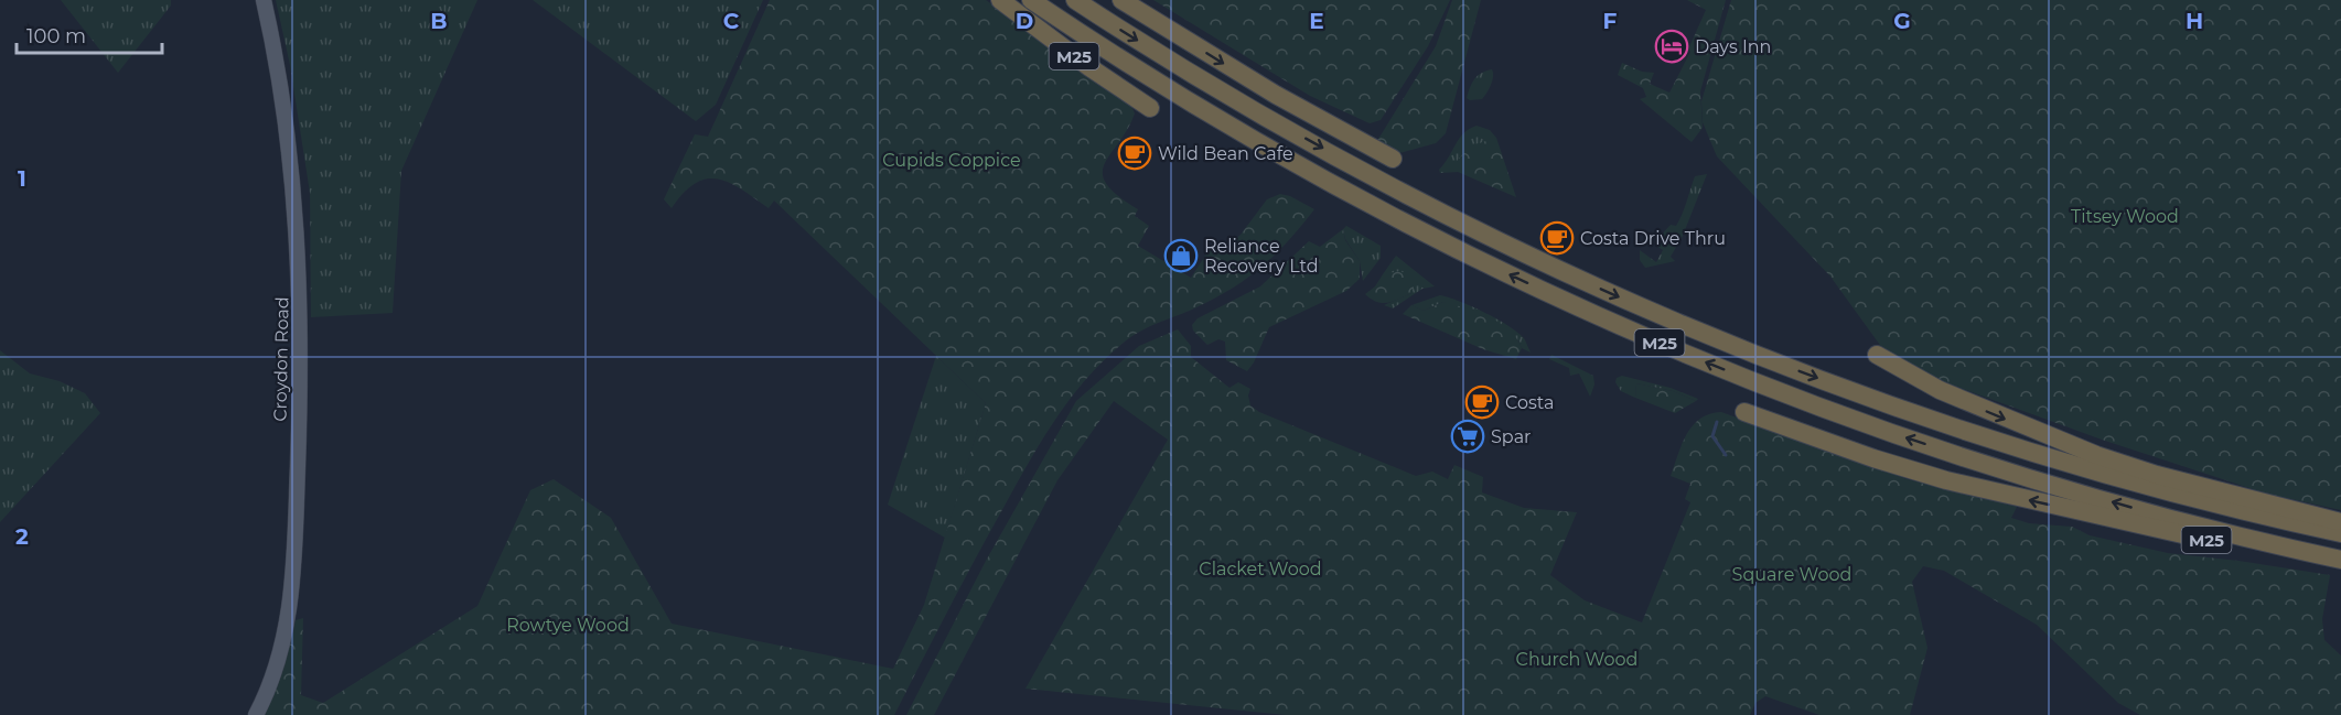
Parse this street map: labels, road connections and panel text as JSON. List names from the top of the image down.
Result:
{
  "streets": {
    "highway": ["M25"],
    "main road": ["Croydon Road"]
  },
  "parks": [
    "Cupids Coppice",
    "Titsey Wood",
    "Clacket Wood",
    "Square Wood",
    "Rowtye Wood",
    "Church Wood"
  ],
  "places": {
    "hotel": ["Days Inn"],
    "cafe": ["Wild Bean Cafe", "Costa Drive Thru", "Costa"],
    "shop": ["Reliance Recovery Ltd"],
    "supermarket": ["Spar"]
  },
  "scale_bar": "100 m",
  "grid": {
    "columns": [
      "B",
      "C",
      "D",
      "E",
      "F",
      "G",
      "H"
    ],
    "rows": ["1", "2"]
  }
}
